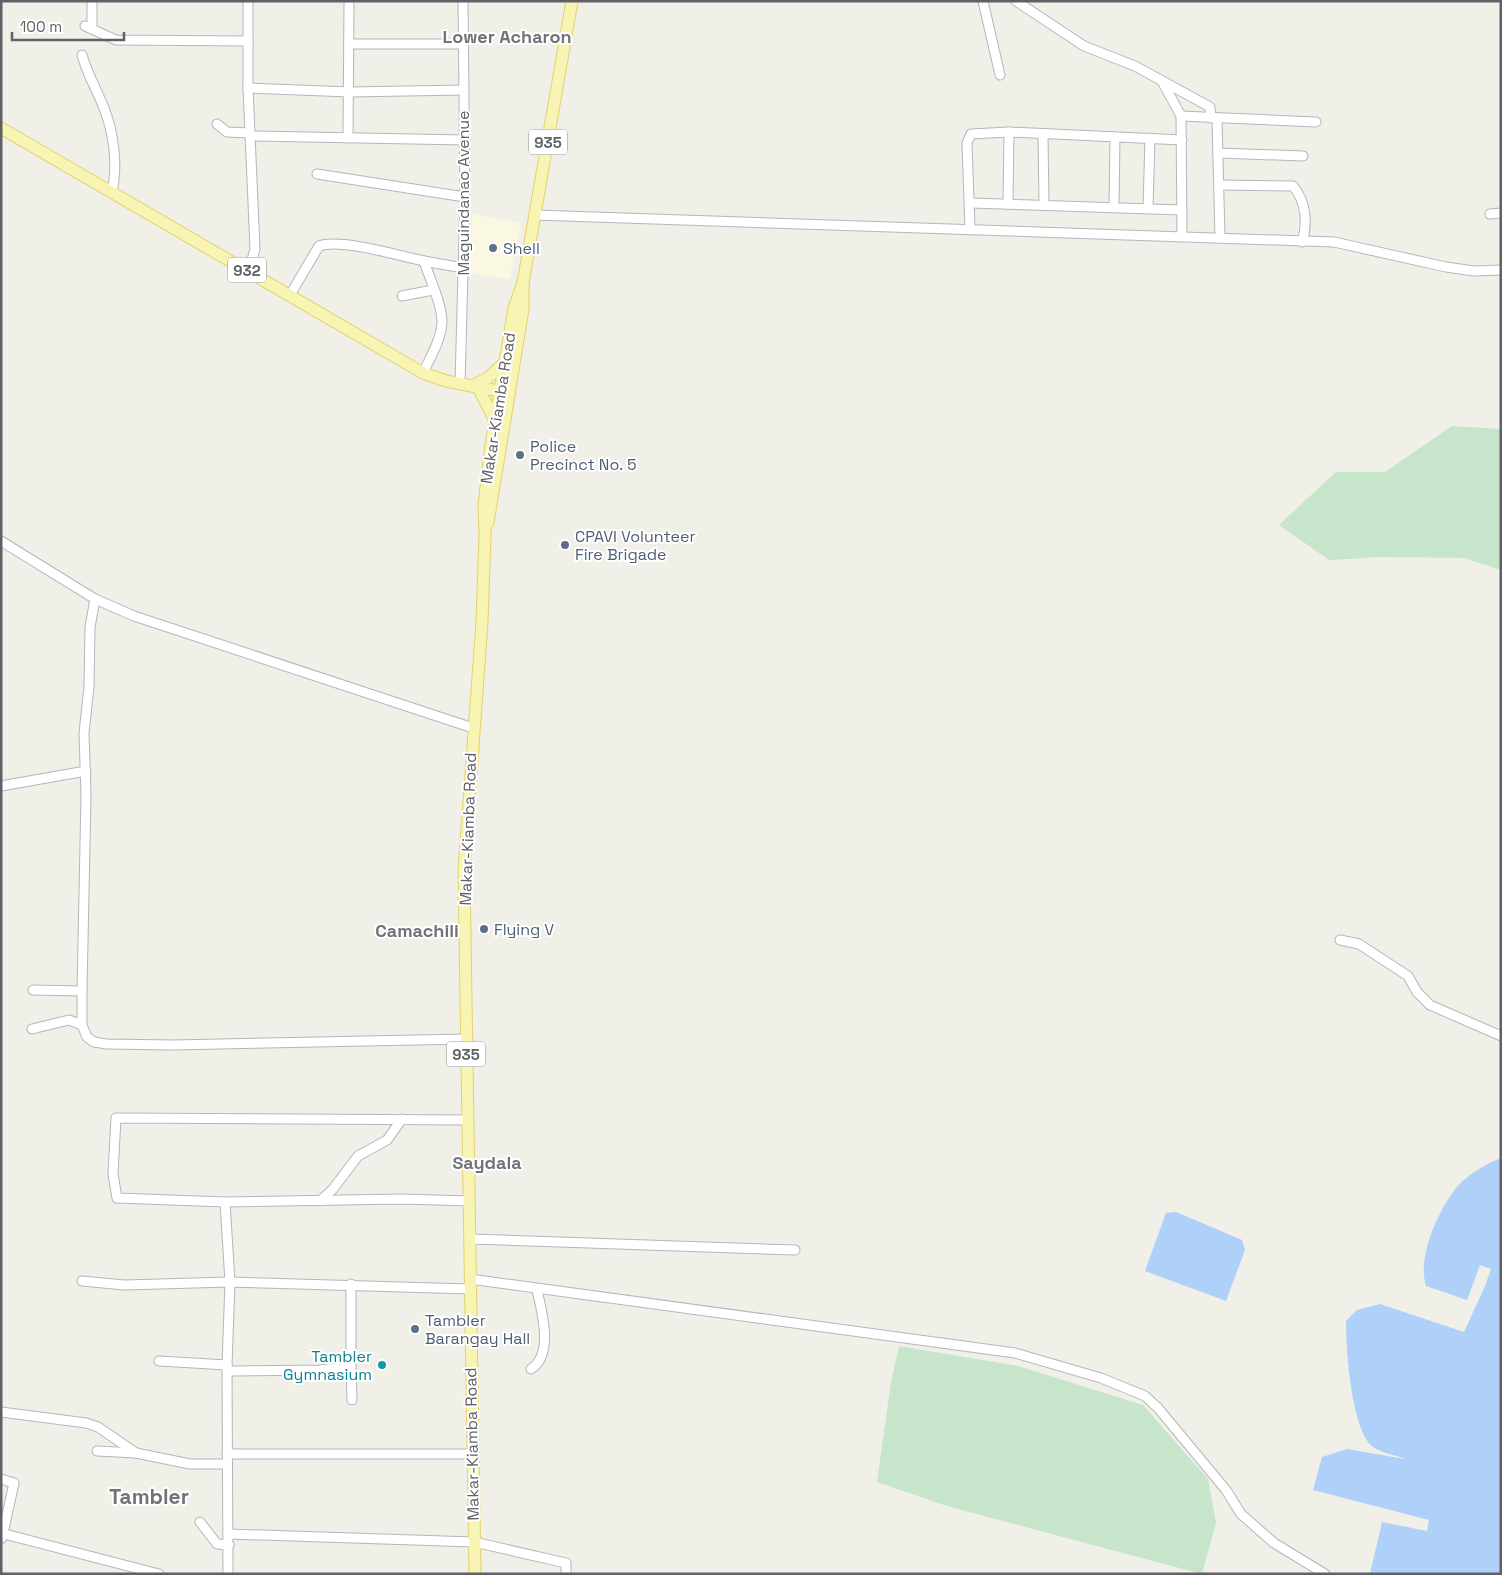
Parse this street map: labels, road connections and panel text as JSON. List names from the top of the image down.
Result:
{
  "streets": {
    "main road": ["935", "932", "Makar-Kiamba Road"],
    "street": ["Maguindanao Avenue"]
  },
  "crossings": [
    ["Maguindanao Avenue", "932"],
    ["932", "Makar-Kiamba Road"]
  ],
  "districts": [
    "Lower Acharon",
    "Camachili",
    "Saydala",
    "Tambler"
  ],
  "places": [
    "Shell",
    "Police Precinct No. 5",
    "CPAVI Volunteer Fire Brigade",
    "Flying V",
    "Tambler Barangay Hall",
    "Tambler Gymnasium"
  ],
  "scale_bar": "100 m"
}
